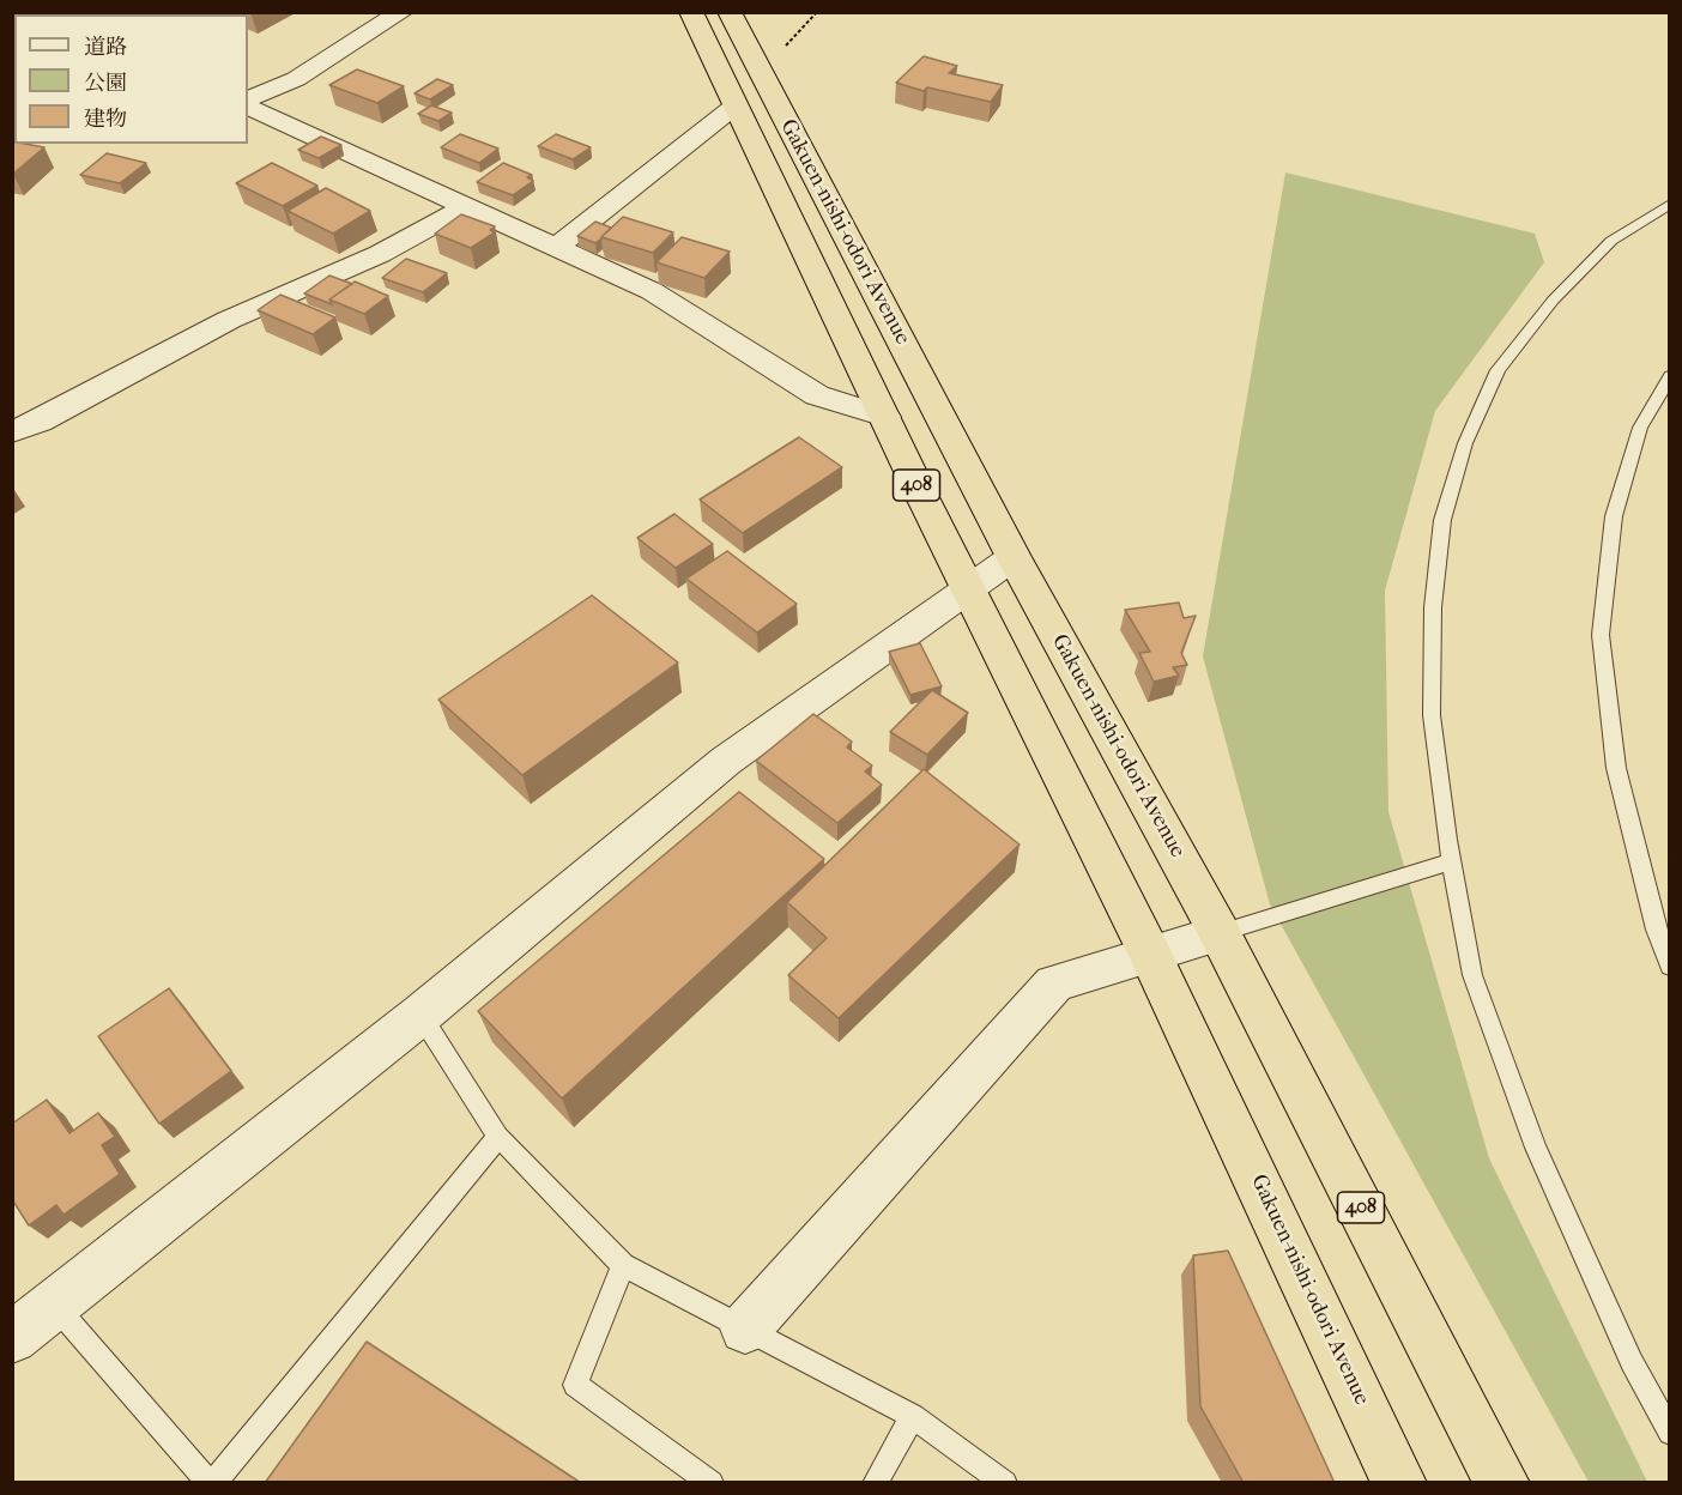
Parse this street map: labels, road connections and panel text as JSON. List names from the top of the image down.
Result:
{
  "streets": {
    "highway": ["Gakuen-nishi-odori Avenue", "408"]
  },
  "legend": ["道路", "公園", "建物"]
}
